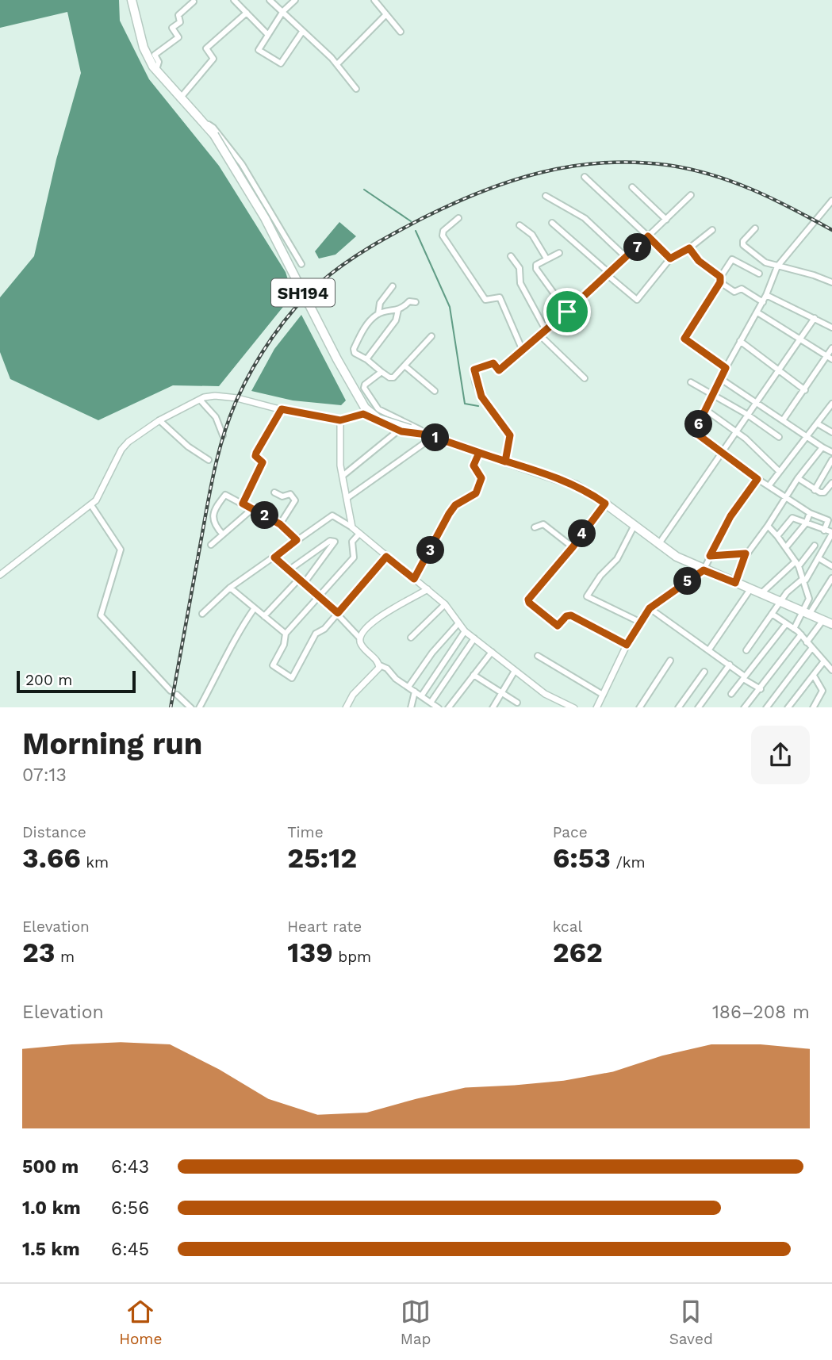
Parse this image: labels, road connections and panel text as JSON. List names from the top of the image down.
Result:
{
  "streets": {
    "main road": ["SH194"]
  },
  "scale_bar": "200 m",
  "page": {
    "pins": [
      "7",
      "6",
      "1",
      "2",
      "4",
      "3",
      "5"
    ],
    "scale": "200 m",
    "heading": ["Morning run", "07:13"],
    "stats": [
      ["Distance", "3.66 km"],
      ["Time", "25:12"],
      ["Pace", "6:53 /km"],
      ["Elevation", "23 m"],
      ["Heart rate", "139 bpm"],
      ["kcal", "262"]
    ],
    "chart": ["Elevation", "186–208 m"],
    "list": [
      {
        "name": "500 m",
        "note": "6:43"
      },
      {
        "name": "1.0 km",
        "note": "6:56"
      },
      {
        "name": "1.5 km",
        "note": "6:45"
      }
    ],
    "tabs": ["Home", "Map", "Saved"]
  }
}
